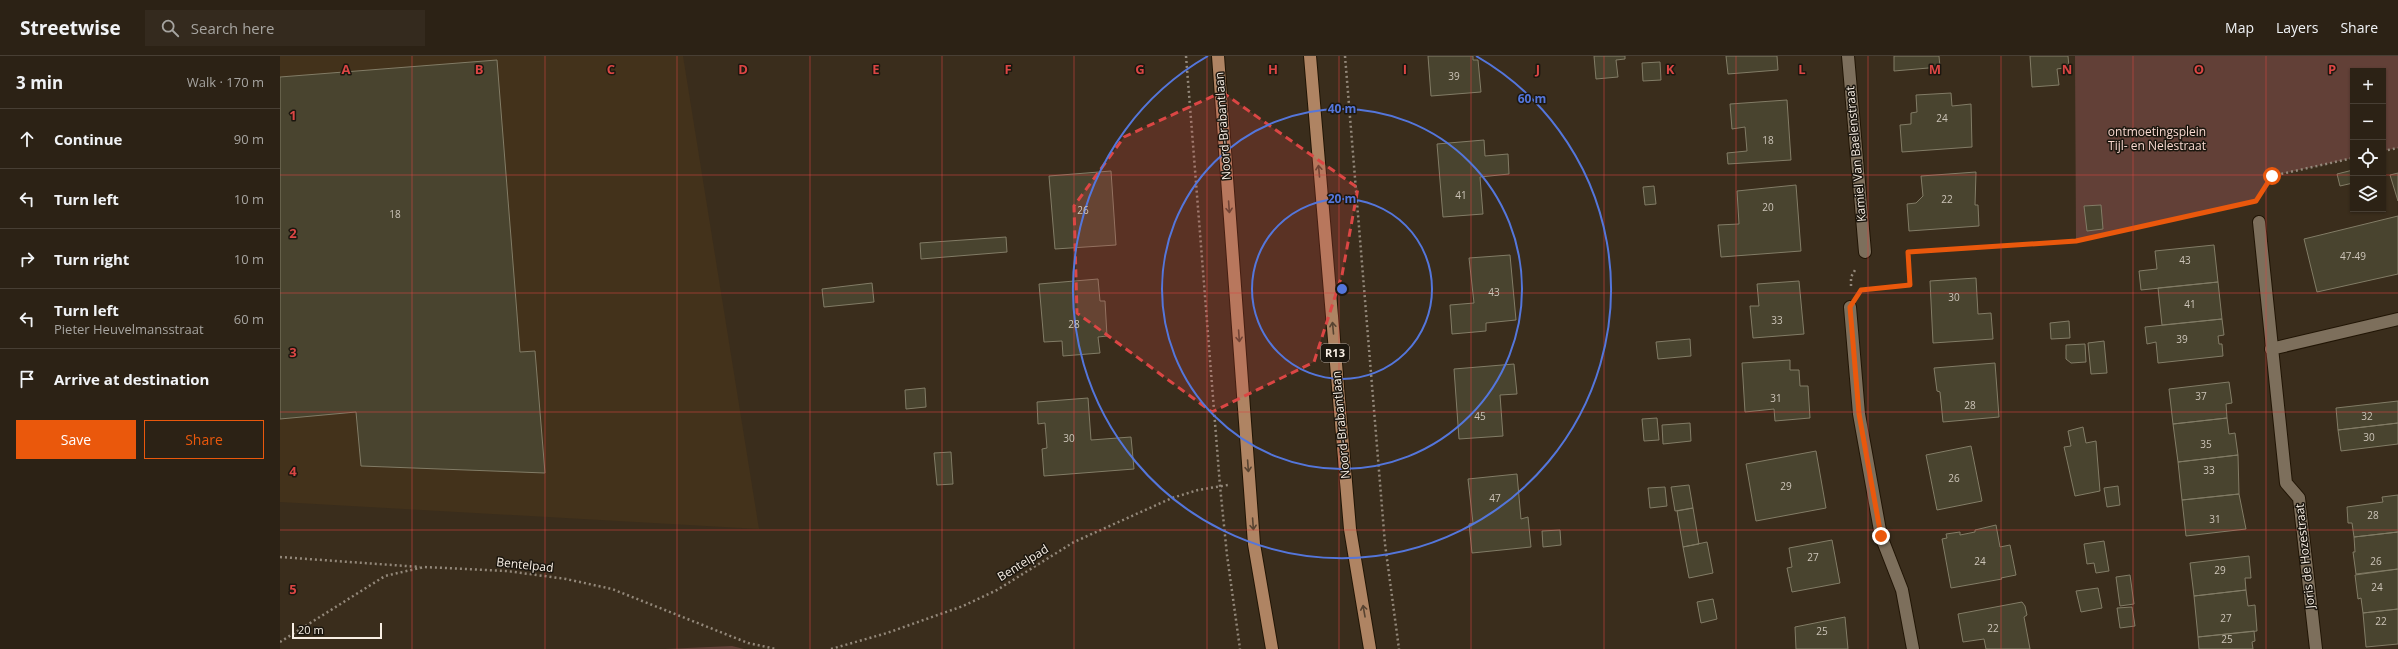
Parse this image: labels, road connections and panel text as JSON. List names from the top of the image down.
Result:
{
  "streets": {
    "main road": ["Noord-Brabantlaan", "R13"],
    "street": ["Kamiel Van Baelenstraat", "Joris de Hozestraat"],
    "path": ["Bentelpad"]
  },
  "parks": ["ontmoetingsplein Tijl- en Nelestraat"],
  "house_numbers": [
    "39",
    "24",
    "18",
    "41",
    "22",
    "20",
    "26",
    "18",
    "47-49",
    "43",
    "43",
    "30",
    "41",
    "33",
    "28",
    "39",
    "37",
    "31",
    "28",
    "45",
    "32",
    "30",
    "30",
    "35",
    "33",
    "26",
    "29",
    "47",
    "28",
    "31",
    "27",
    "24",
    "26",
    "29",
    "24",
    "27",
    "22",
    "22",
    "25",
    "25"
  ],
  "scale_bar": "20 m",
  "page": {
    "header": "Streetwise",
    "search": "Search here",
    "nav": ["Map", "Layers", "Share"],
    "heading": ["3 min", "Walk · 170 m"],
    "map_buttons": ["+", "−"],
    "list": [
      ["Continue", "90 m"],
      ["Turn left", "10 m"],
      ["Turn right", "10 m"],
      ["Turn left", "Pieter Heuvelmansstraat", "60 m"],
      "Arrive at destination"
    ],
    "buttons": ["Save", "Share"],
    "scale": "20 m"
  },
  "grid": {
    "columns": [
      "A",
      "B",
      "C",
      "D",
      "E",
      "F",
      "G",
      "H",
      "I",
      "J",
      "K",
      "L",
      "M",
      "N",
      "O",
      "P"
    ],
    "rows": [
      "1",
      "2",
      "3",
      "4",
      "5"
    ]
  },
  "rings": ["60 m", "40 m", "20 m"]
}
